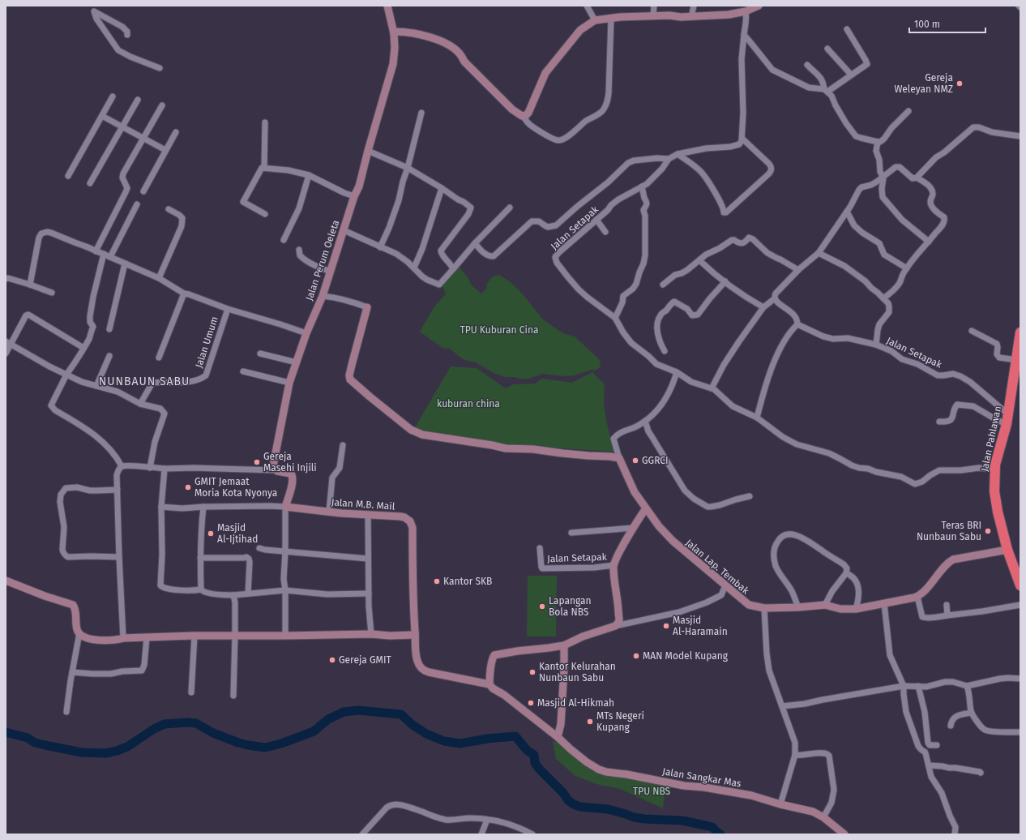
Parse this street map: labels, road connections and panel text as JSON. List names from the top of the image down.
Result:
{
  "streets": {
    "highway": ["Jalan Pahlawan"],
    "street": [
      "Jalan Setapak",
      "Jalan Perum Oeleta",
      "Jalan Umum",
      "Jalan M.B. Mail",
      "Jalan Lap. Tembak",
      "Jalan Sangkar Mas"
    ]
  },
  "crossings": [
    ["Jalan Setapak", "Jalan Pahlawan"]
  ],
  "districts": ["NUNBAUN SABU"],
  "parks": ["TPU Kuburan Cina", "kuburan china", "TPU NBS"],
  "places": [
    "Gereja Weleyan NMZ",
    "GGRCI",
    "Gereja Masehi Injili",
    "GMIT Jemaat Moria Kota Nyonya",
    "Teras BRI Nunbaun Sabu",
    "Masjid Al-Ijtihad",
    "Kantor SKB",
    "Lapangan Bola NBS",
    "Masjid Al-Haramain",
    "MAN Model Kupang",
    "Gereja GMIT",
    "Kantor Kelurahan Nunbaun Sabu",
    "Masjid Al-Hikmah",
    "MTs Negeri Kupang"
  ],
  "scale_bar": "100 m"
}
